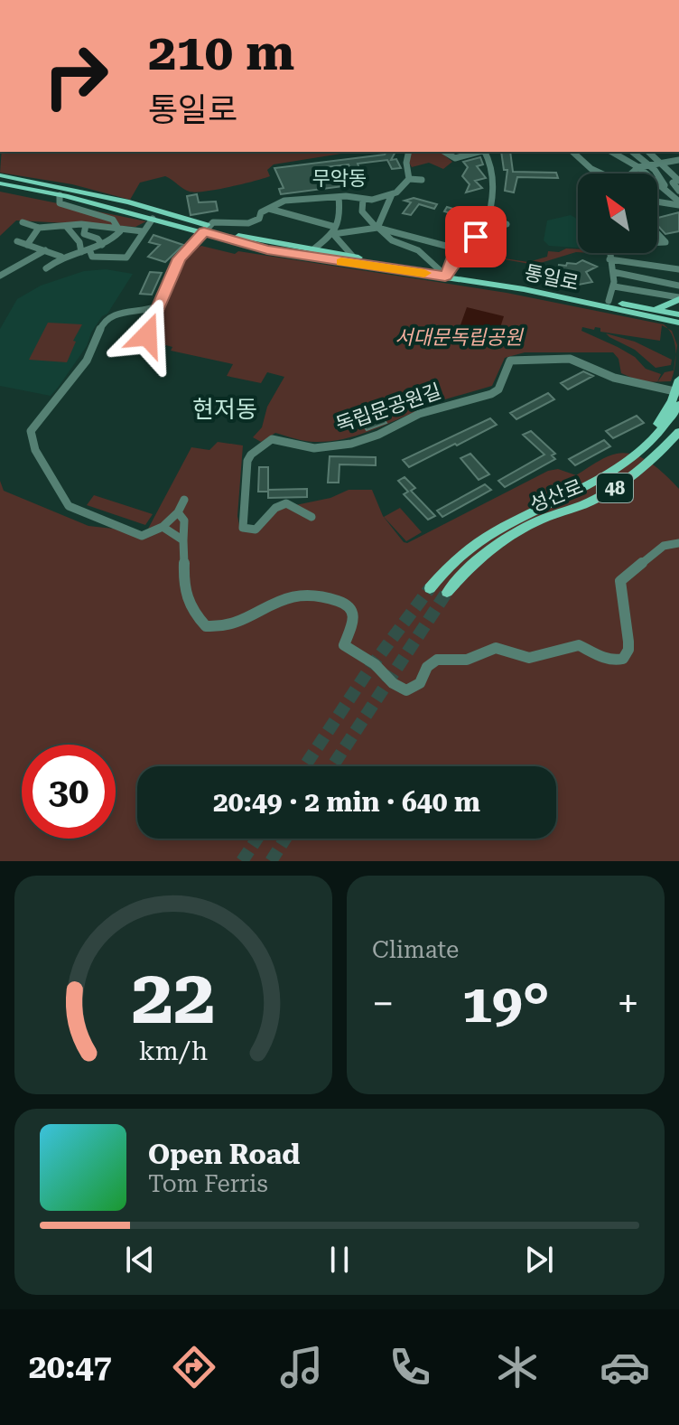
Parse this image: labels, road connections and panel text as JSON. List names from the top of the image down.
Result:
{
  "streets": {
    "main road": ["통일로", "48", "성산로"],
    "street": ["독립문공원길"]
  },
  "crossings": [
    ["48", "성산로"]
  ],
  "districts": ["무악동", "현저동"],
  "parks": ["서대문독립공원"],
  "north": "top left",
  "page": {
    "turn": ["210 m", "통일로"],
    "limit": "30",
    "trip": "20:49 · 2 min · 640 m",
    "tile": "Climate",
    "heat": ["−", "19°", "+"],
    "song": ["Open Road", "Tom Ferris"],
    "tabs": "20:47",
    "gauge": ["22", "km/h"]
  }
}
